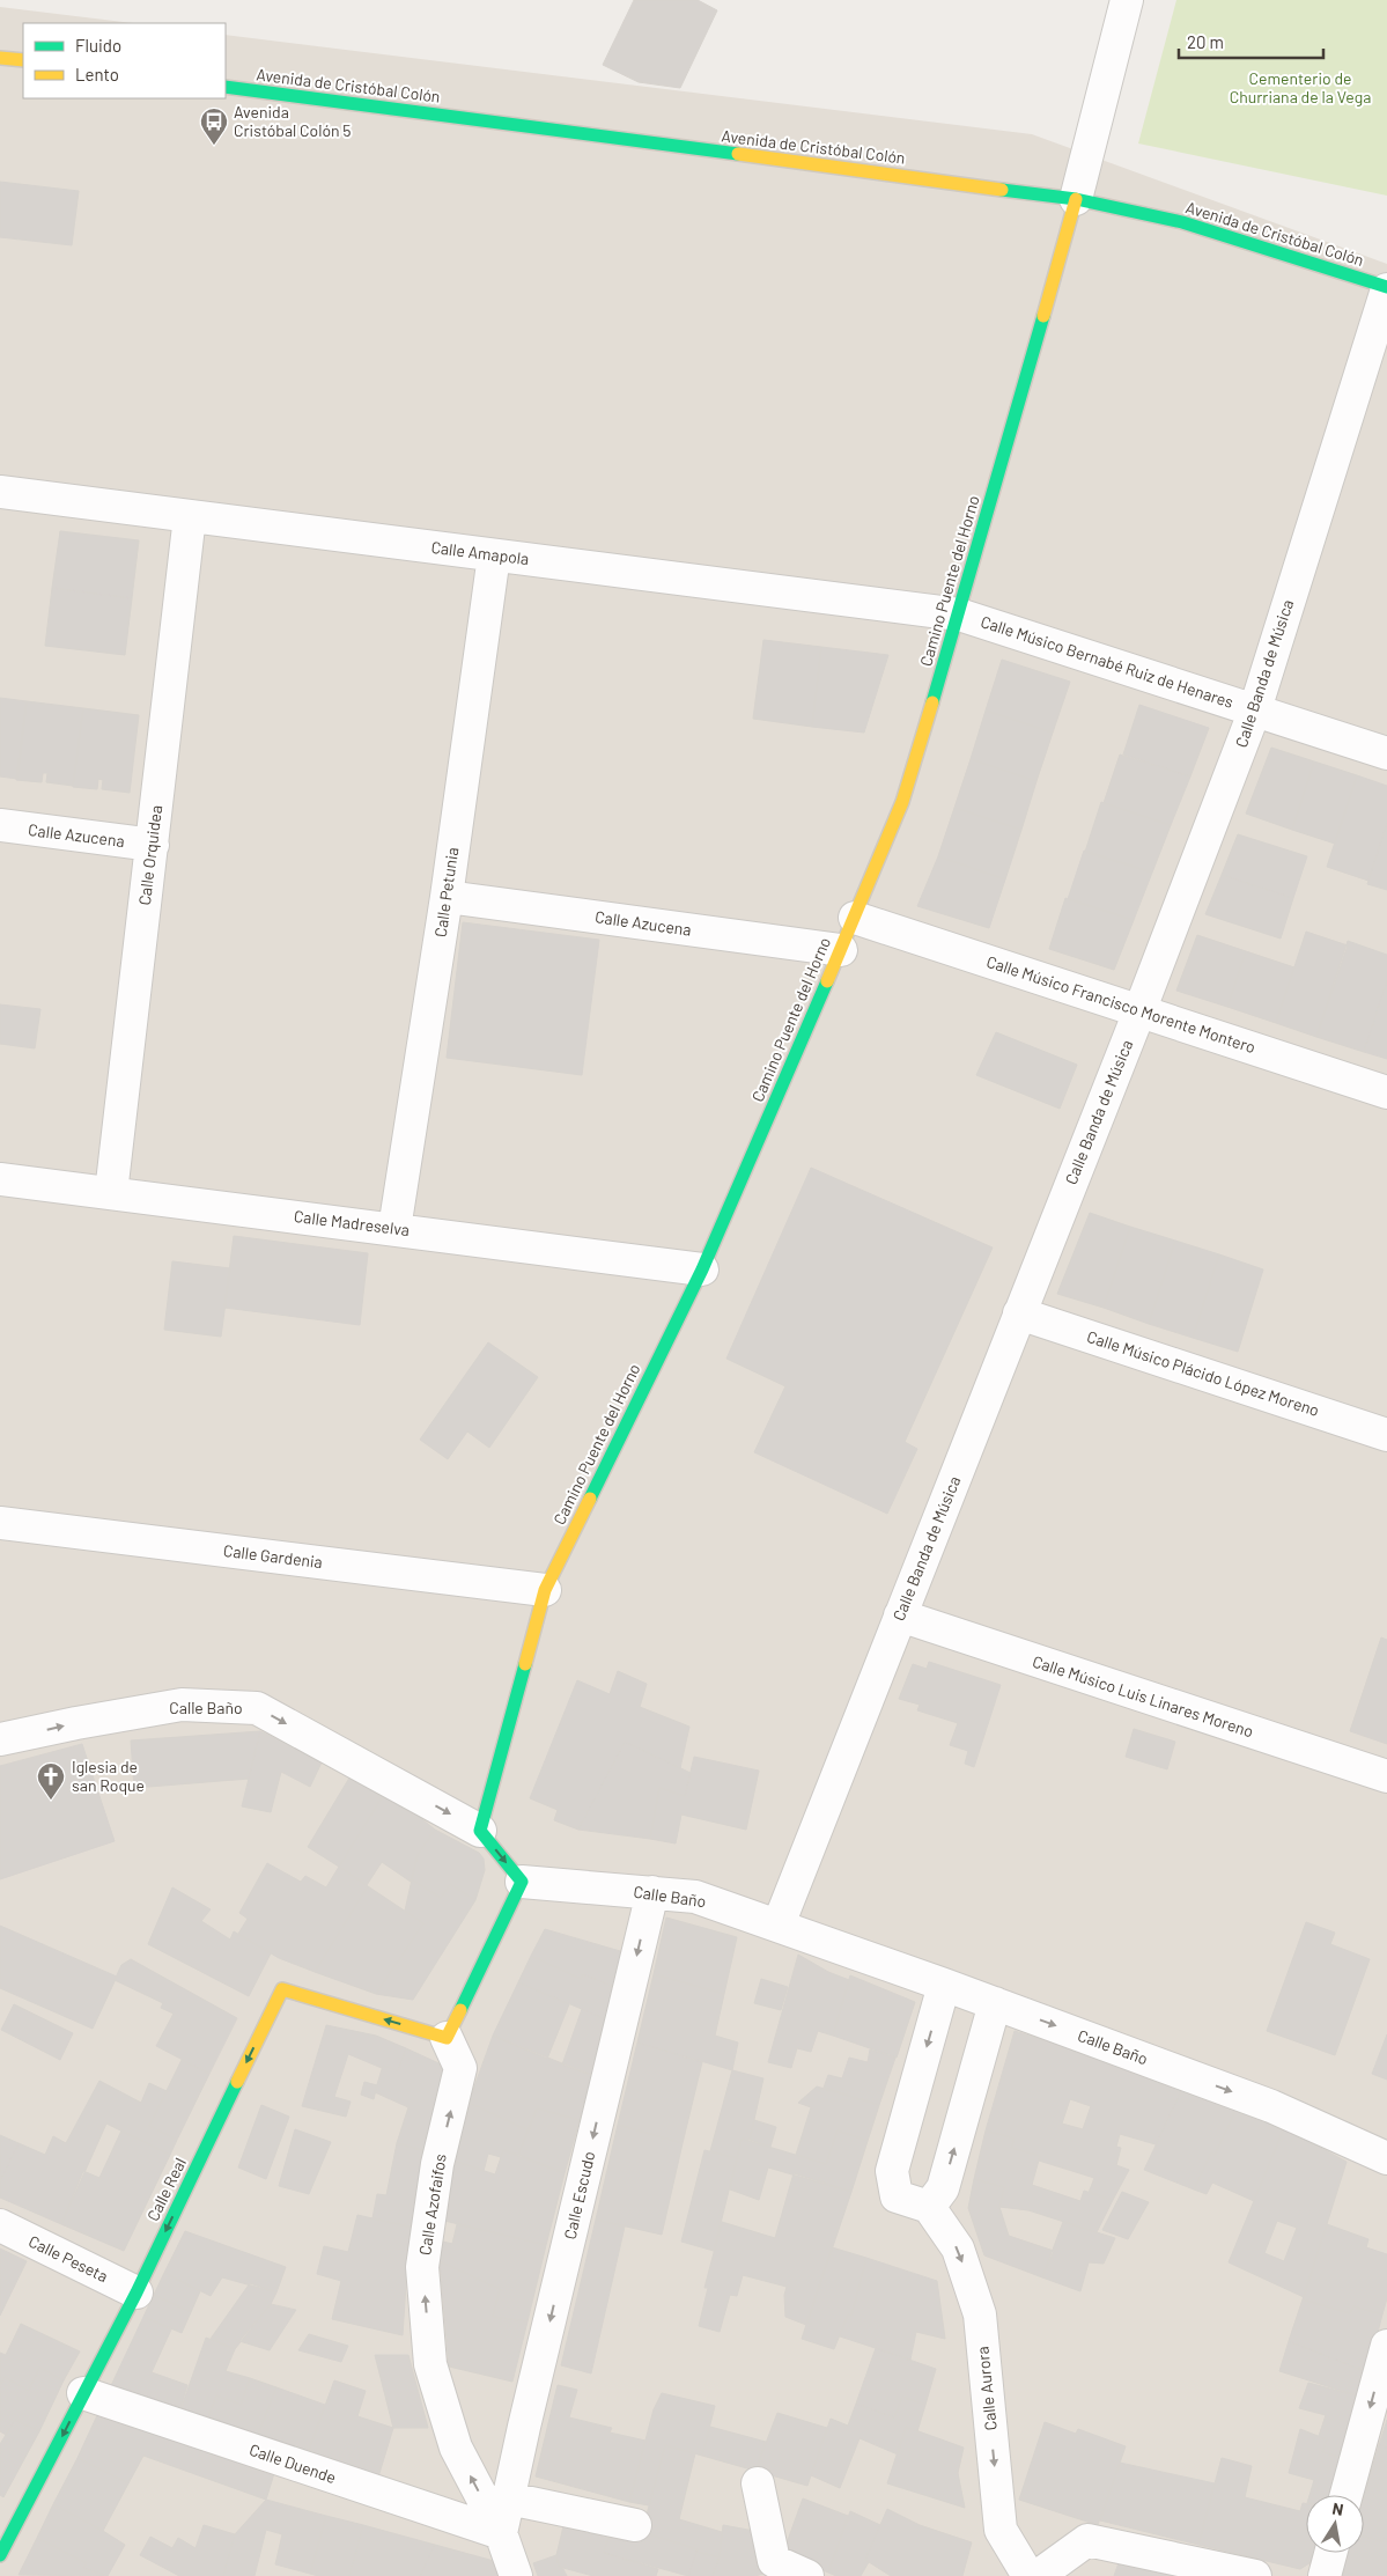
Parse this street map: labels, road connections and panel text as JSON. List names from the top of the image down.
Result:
{
  "streets": {
    "street": [
      "Avenida de Cristóbal Colón",
      "Calle Amapola",
      "Camino Puente del Horno",
      "Calle Músico Bernabé Ruiz de Henares",
      "Calle Banda de Música",
      "Calle Azucena",
      "Calle Orquidea",
      "Calle Petunia",
      "Calle Músico Francisco Morente Montero",
      "Calle Madreselva",
      "Calle Músico Plácido López Moreno",
      "Calle Gardenia",
      "Calle Músico Luis Linares Moreno",
      "Calle Baño",
      "Calle Real",
      "Calle Escudo",
      "Calle Azofaifos",
      "Calle Peseta",
      "Calle Aurora",
      "Calle Duende"
    ]
  },
  "crossings": [
    ["Avenida de Cristóbal Colón", "Camino Puente del Horno"],
    ["Avenida de Cristóbal Colón", "Calle Banda de Música"],
    ["Calle Amapola", "Camino Puente del Horno"],
    ["Calle Amapola", "Calle Músico Bernabé Ruiz de Henares"],
    ["Calle Amapola", "Calle Orquidea"],
    ["Calle Amapola", "Calle Petunia"],
    ["Camino Puente del Horno", "Calle Músico Bernabé Ruiz de Henares"],
    ["Camino Puente del Horno", "Calle Azucena"],
    ["Camino Puente del Horno", "Calle Músico Francisco Morente Montero"],
    ["Camino Puente del Horno", "Calle Madreselva"],
    ["Camino Puente del Horno", "Calle Gardenia"],
    ["Camino Puente del Horno", "Calle Baño"],
    ["Calle Músico Bernabé Ruiz de Henares", "Calle Banda de Música"],
    ["Calle Banda de Música", "Calle Músico Francisco Morente Montero"],
    ["Calle Banda de Música", "Calle Músico Plácido López Moreno"],
    ["Calle Banda de Música", "Calle Músico Luis Linares Moreno"],
    ["Calle Banda de Música", "Calle Baño"],
    ["Calle Azucena", "Calle Orquidea"],
    ["Calle Azucena", "Calle Petunia"],
    ["Calle Orquidea", "Calle Madreselva"],
    ["Calle Petunia", "Calle Madreselva"],
    ["Calle Baño", "Calle Escudo"],
    ["Calle Real", "Calle Azofaifos"],
    ["Calle Real", "Calle Peseta"],
    ["Calle Real", "Calle Duende"],
    ["Calle Escudo", "Calle Azofaifos"],
    ["Calle Escudo", "Calle Duende"],
    ["Calle Azofaifos", "Calle Duende"]
  ],
  "one_way": [
    "Calle Baño",
    "Calle Real",
    "Calle Escudo",
    "Calle Azofaifos",
    "Calle Aurora"
  ],
  "parks": ["Cementerio de Churriana de la Vega"],
  "places": {
    "bus stop": ["Avenida Cristóbal Colón 5"],
    "church": ["Iglesia de san Roque"]
  },
  "legend": ["Fluido", "Lento"],
  "scale_bar": "20 m",
  "north": "top"
}
